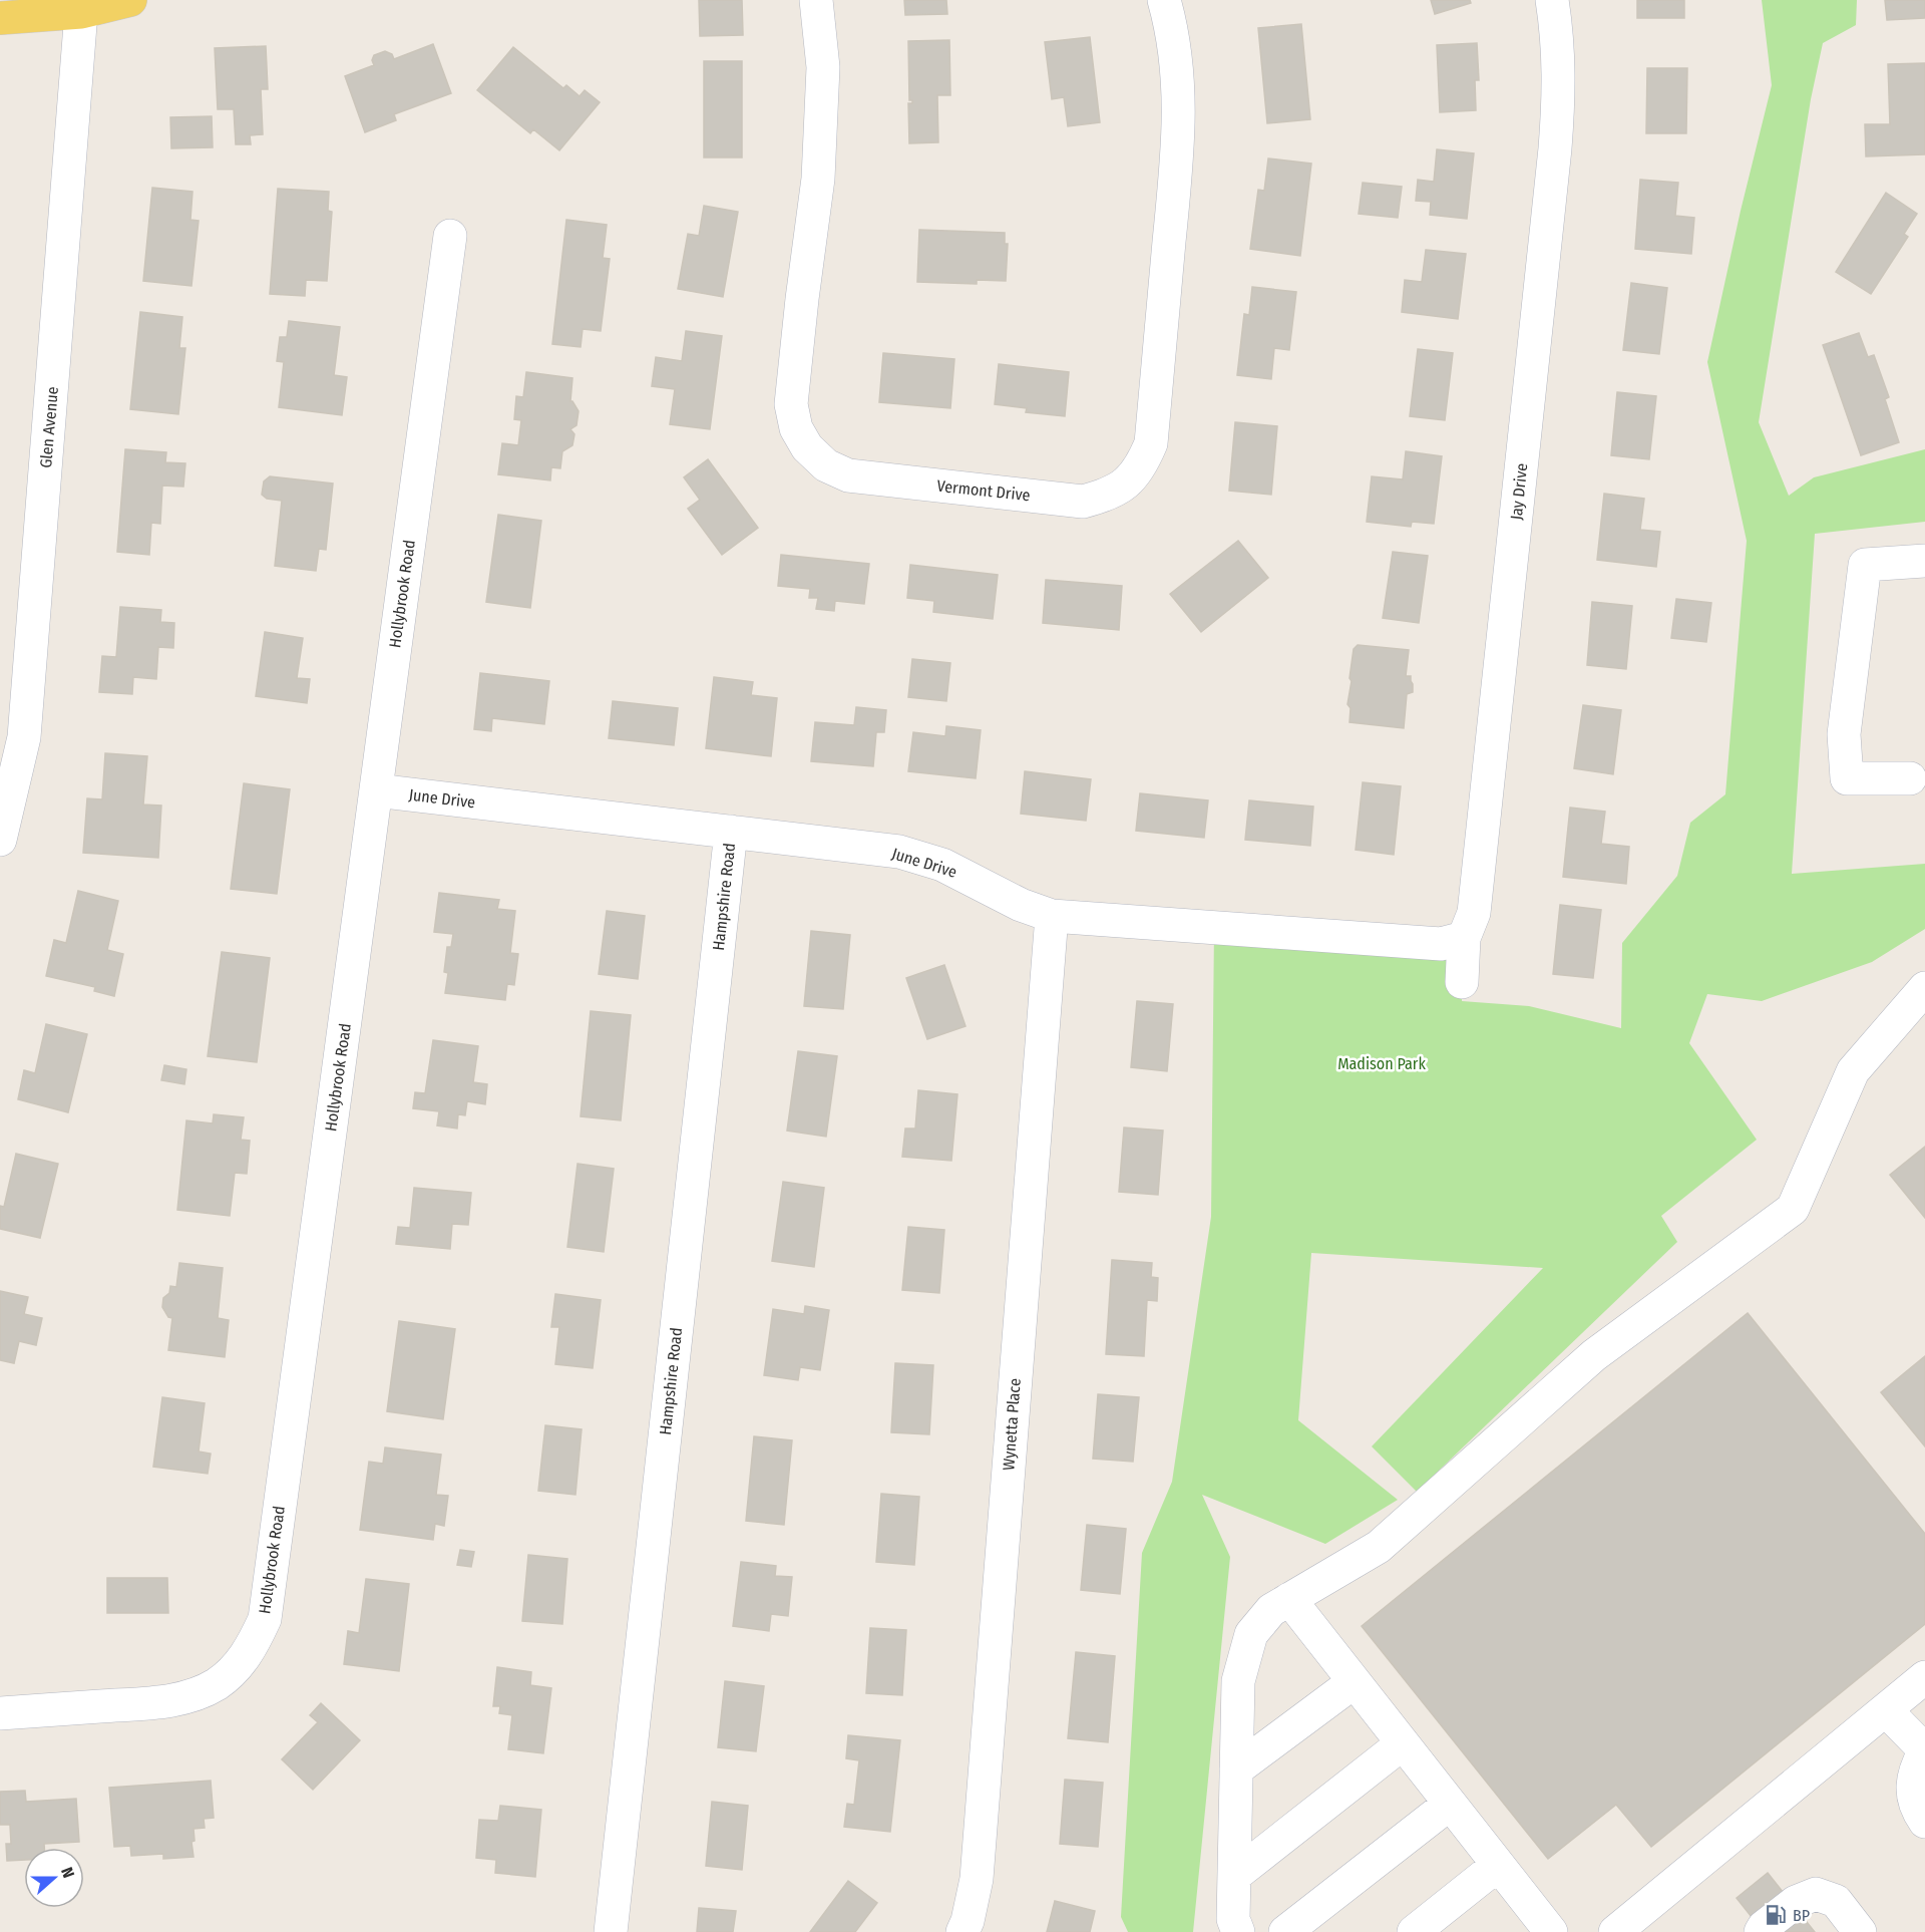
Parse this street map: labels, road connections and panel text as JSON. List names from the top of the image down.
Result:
{
  "streets": {
    "street": [
      "Glen Avenue",
      "Vermont Drive",
      "Jay Drive",
      "Hollybrook Road",
      "June Drive",
      "Hampshire Road",
      "Wynetta Place"
    ]
  },
  "crossings": [
    ["Jay Drive", "June Drive"],
    ["Hollybrook Road", "June Drive"],
    ["June Drive", "Hampshire Road"],
    ["June Drive", "Wynetta Place"]
  ],
  "parks": ["Madison Park"],
  "places": {
    "fuel station": ["BP"]
  },
  "north": "right"
}
